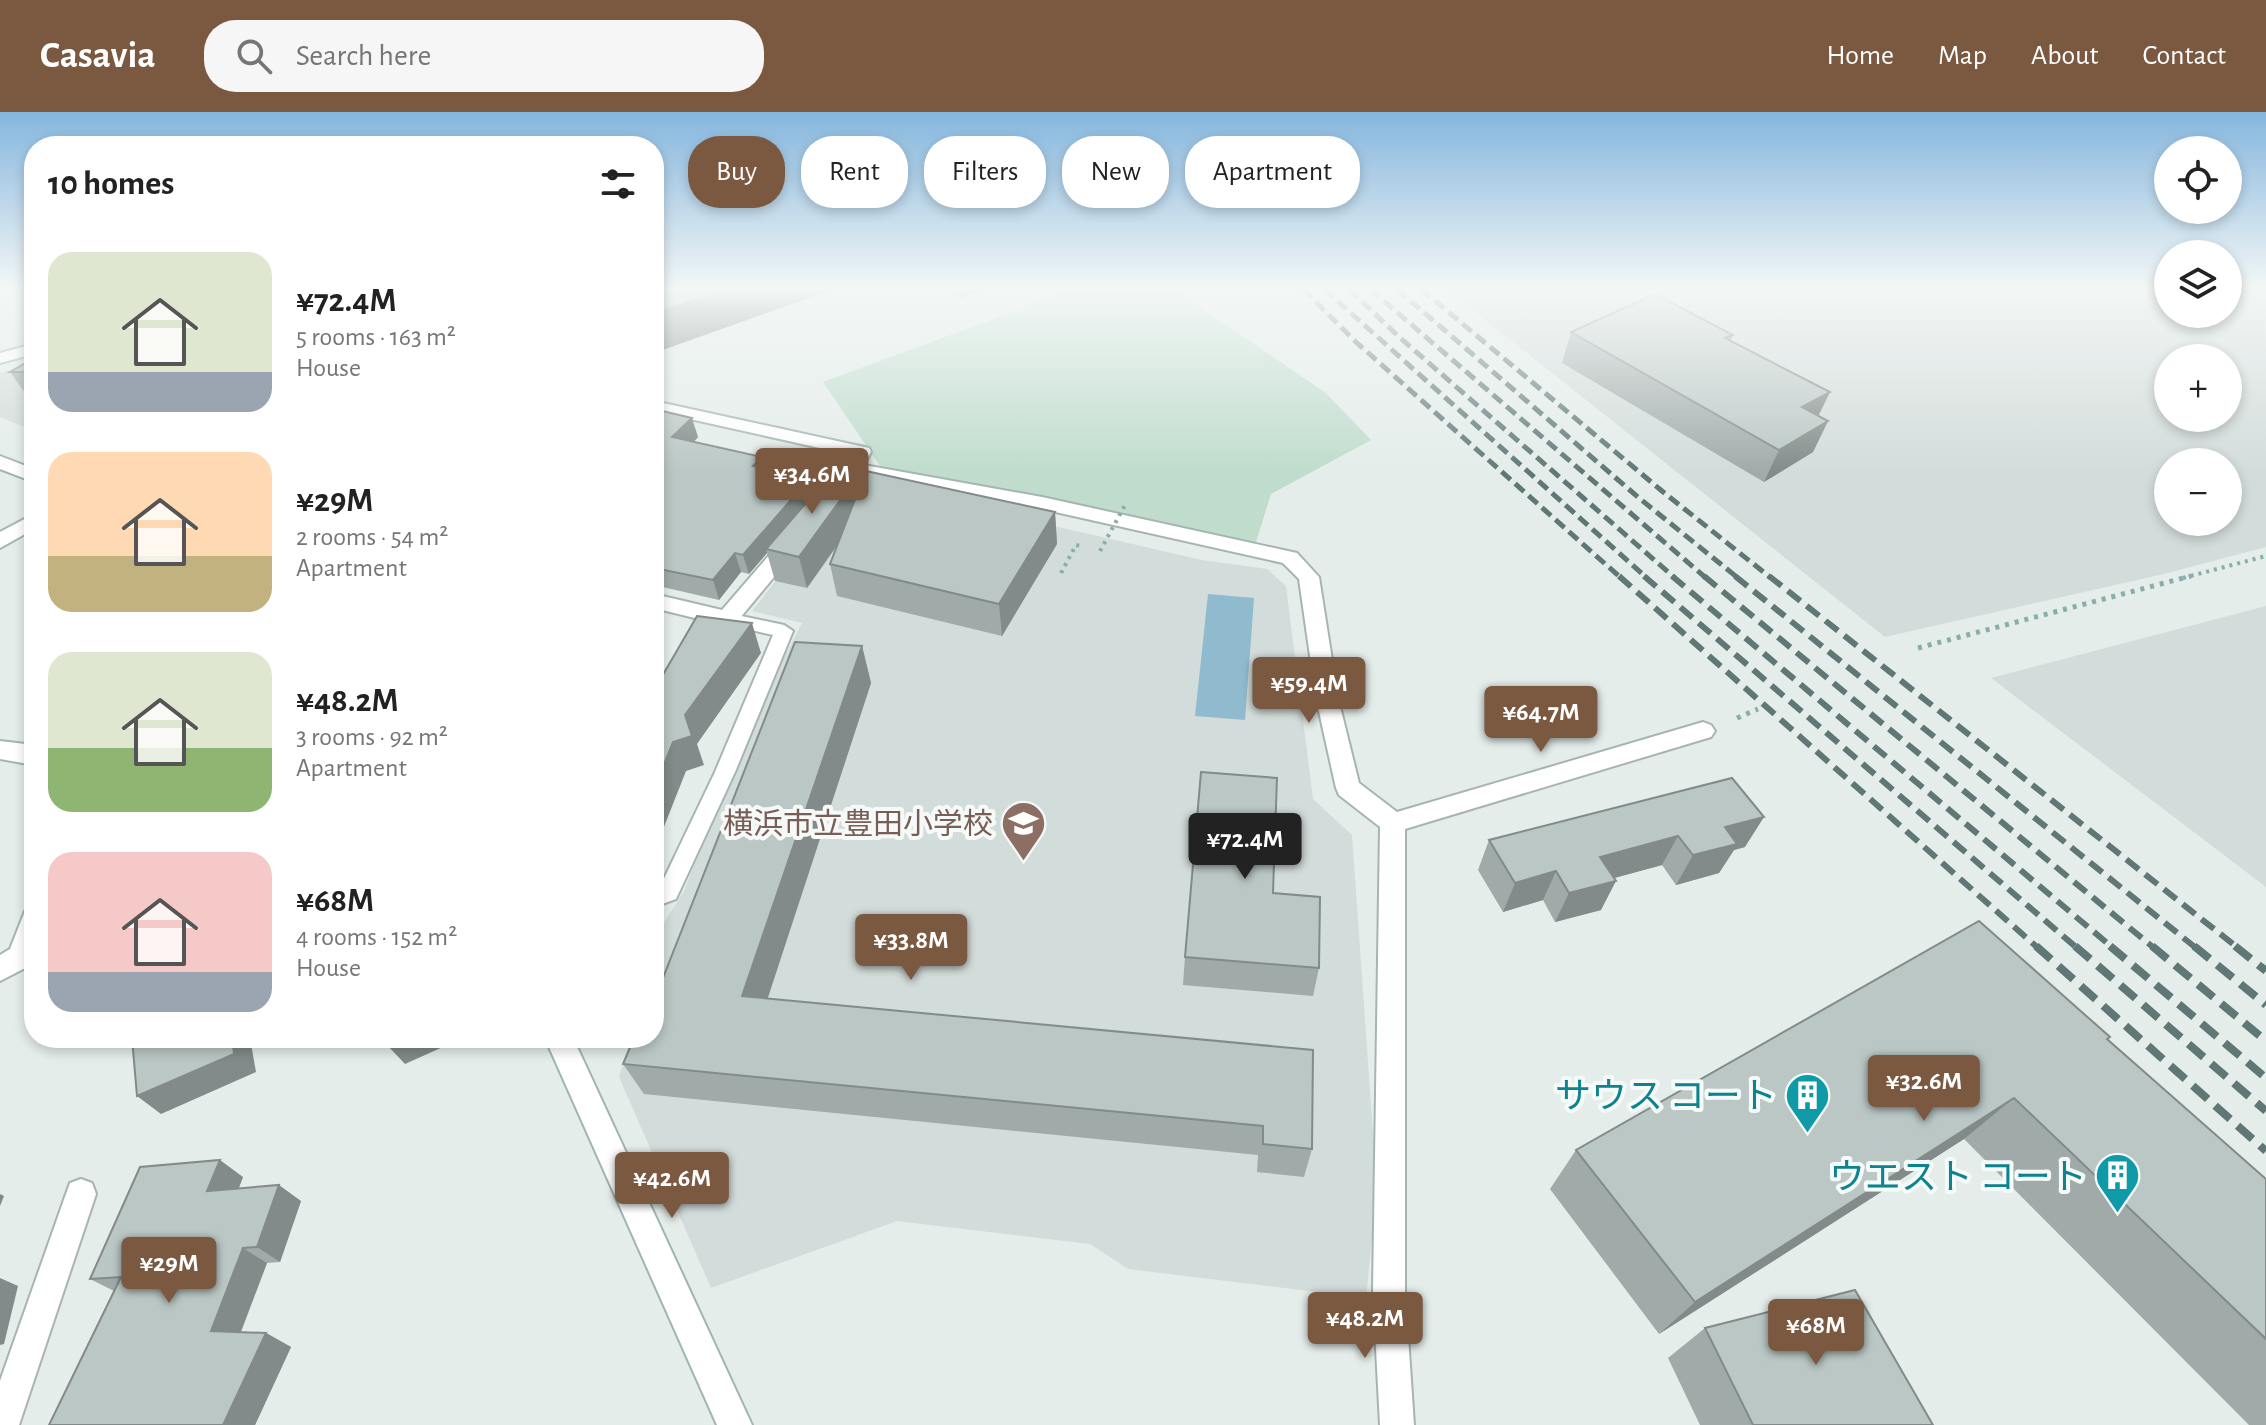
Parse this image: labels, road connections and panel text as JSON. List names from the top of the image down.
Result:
{
  "places": {
    "school or university": ["横浜市立豊田小学校"],
    "building": ["サウス コート", "ウエスト コート"]
  },
  "page": {
    "header": "Casavia",
    "search": "Search here",
    "nav": [
      "Home",
      "Map",
      "About",
      "Contact"
    ],
    "map_buttons": ["+", "−"],
    "chip": [
      "Buy",
      "Rent",
      "Filters",
      "New",
      "Apartment"
    ],
    "heading": "10 homes",
    "list": [
      {
        "name": "¥72.4M",
        "note": "5 rooms · 163 m² · House"
      },
      {
        "name": "¥29M",
        "note": "2 rooms · 54 m² · Apartment"
      },
      {
        "name": "¥48.2M",
        "note": "3 rooms · 92 m² · Apartment"
      },
      {
        "name": "¥68M",
        "note": "4 rooms · 152 m² · House"
      }
    ],
    "price": [
      "¥34.6M",
      "¥59.4M",
      "¥64.7M",
      "¥72.4M",
      "¥33.8M",
      "¥32.6M",
      "¥42.6M",
      "¥29M",
      "¥48.2M",
      "¥68M"
    ]
  }
}
